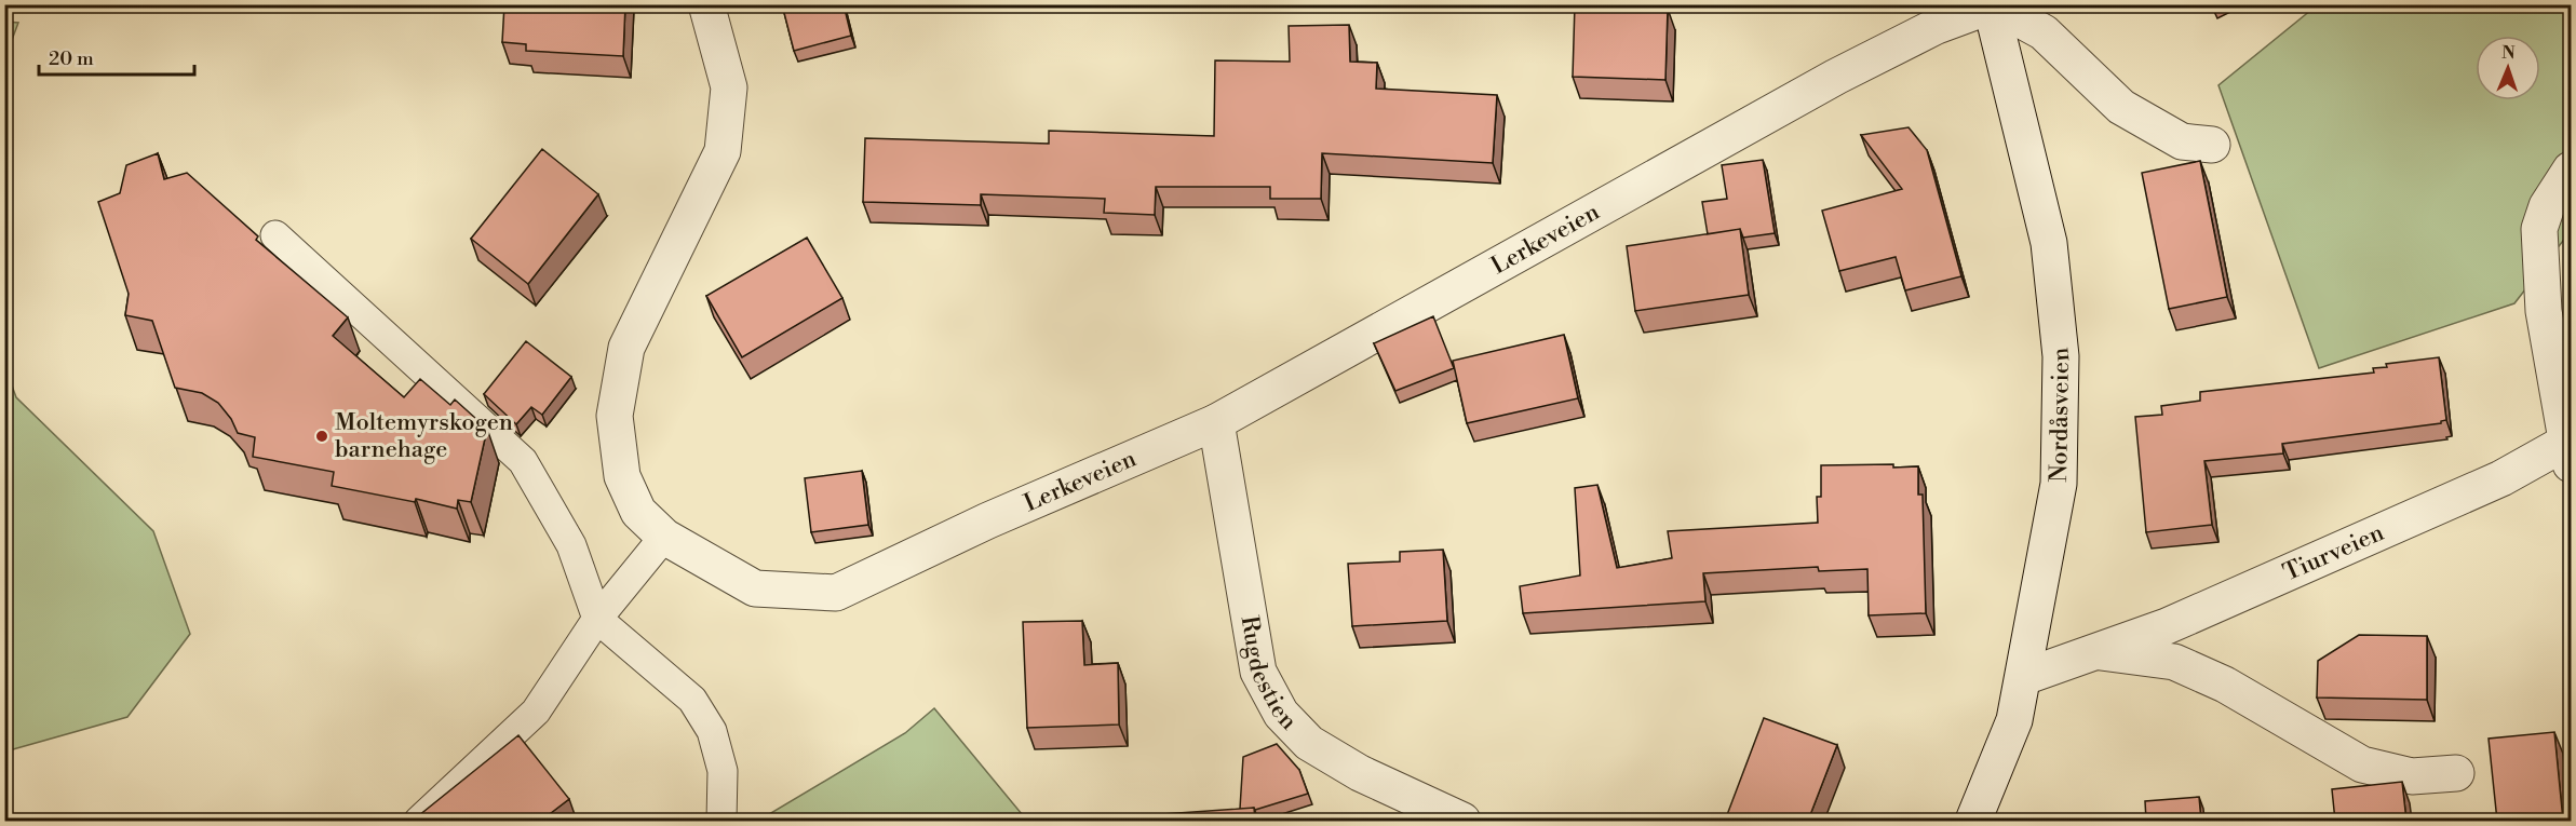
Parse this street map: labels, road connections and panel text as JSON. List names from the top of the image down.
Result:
{
  "streets": {
    "street": [
      "Lerkeveien",
      "Nordåsveien",
      "Tiurveien",
      "Rugdestien"
    ]
  },
  "crossings": [
    ["Lerkeveien", "Nordåsveien"],
    ["Lerkeveien", "Rugdestien"],
    ["Nordåsveien", "Tiurveien"]
  ],
  "places": ["Moltemyrskogen barnehage"],
  "scale_bar": "20 m",
  "north": "top"
}
